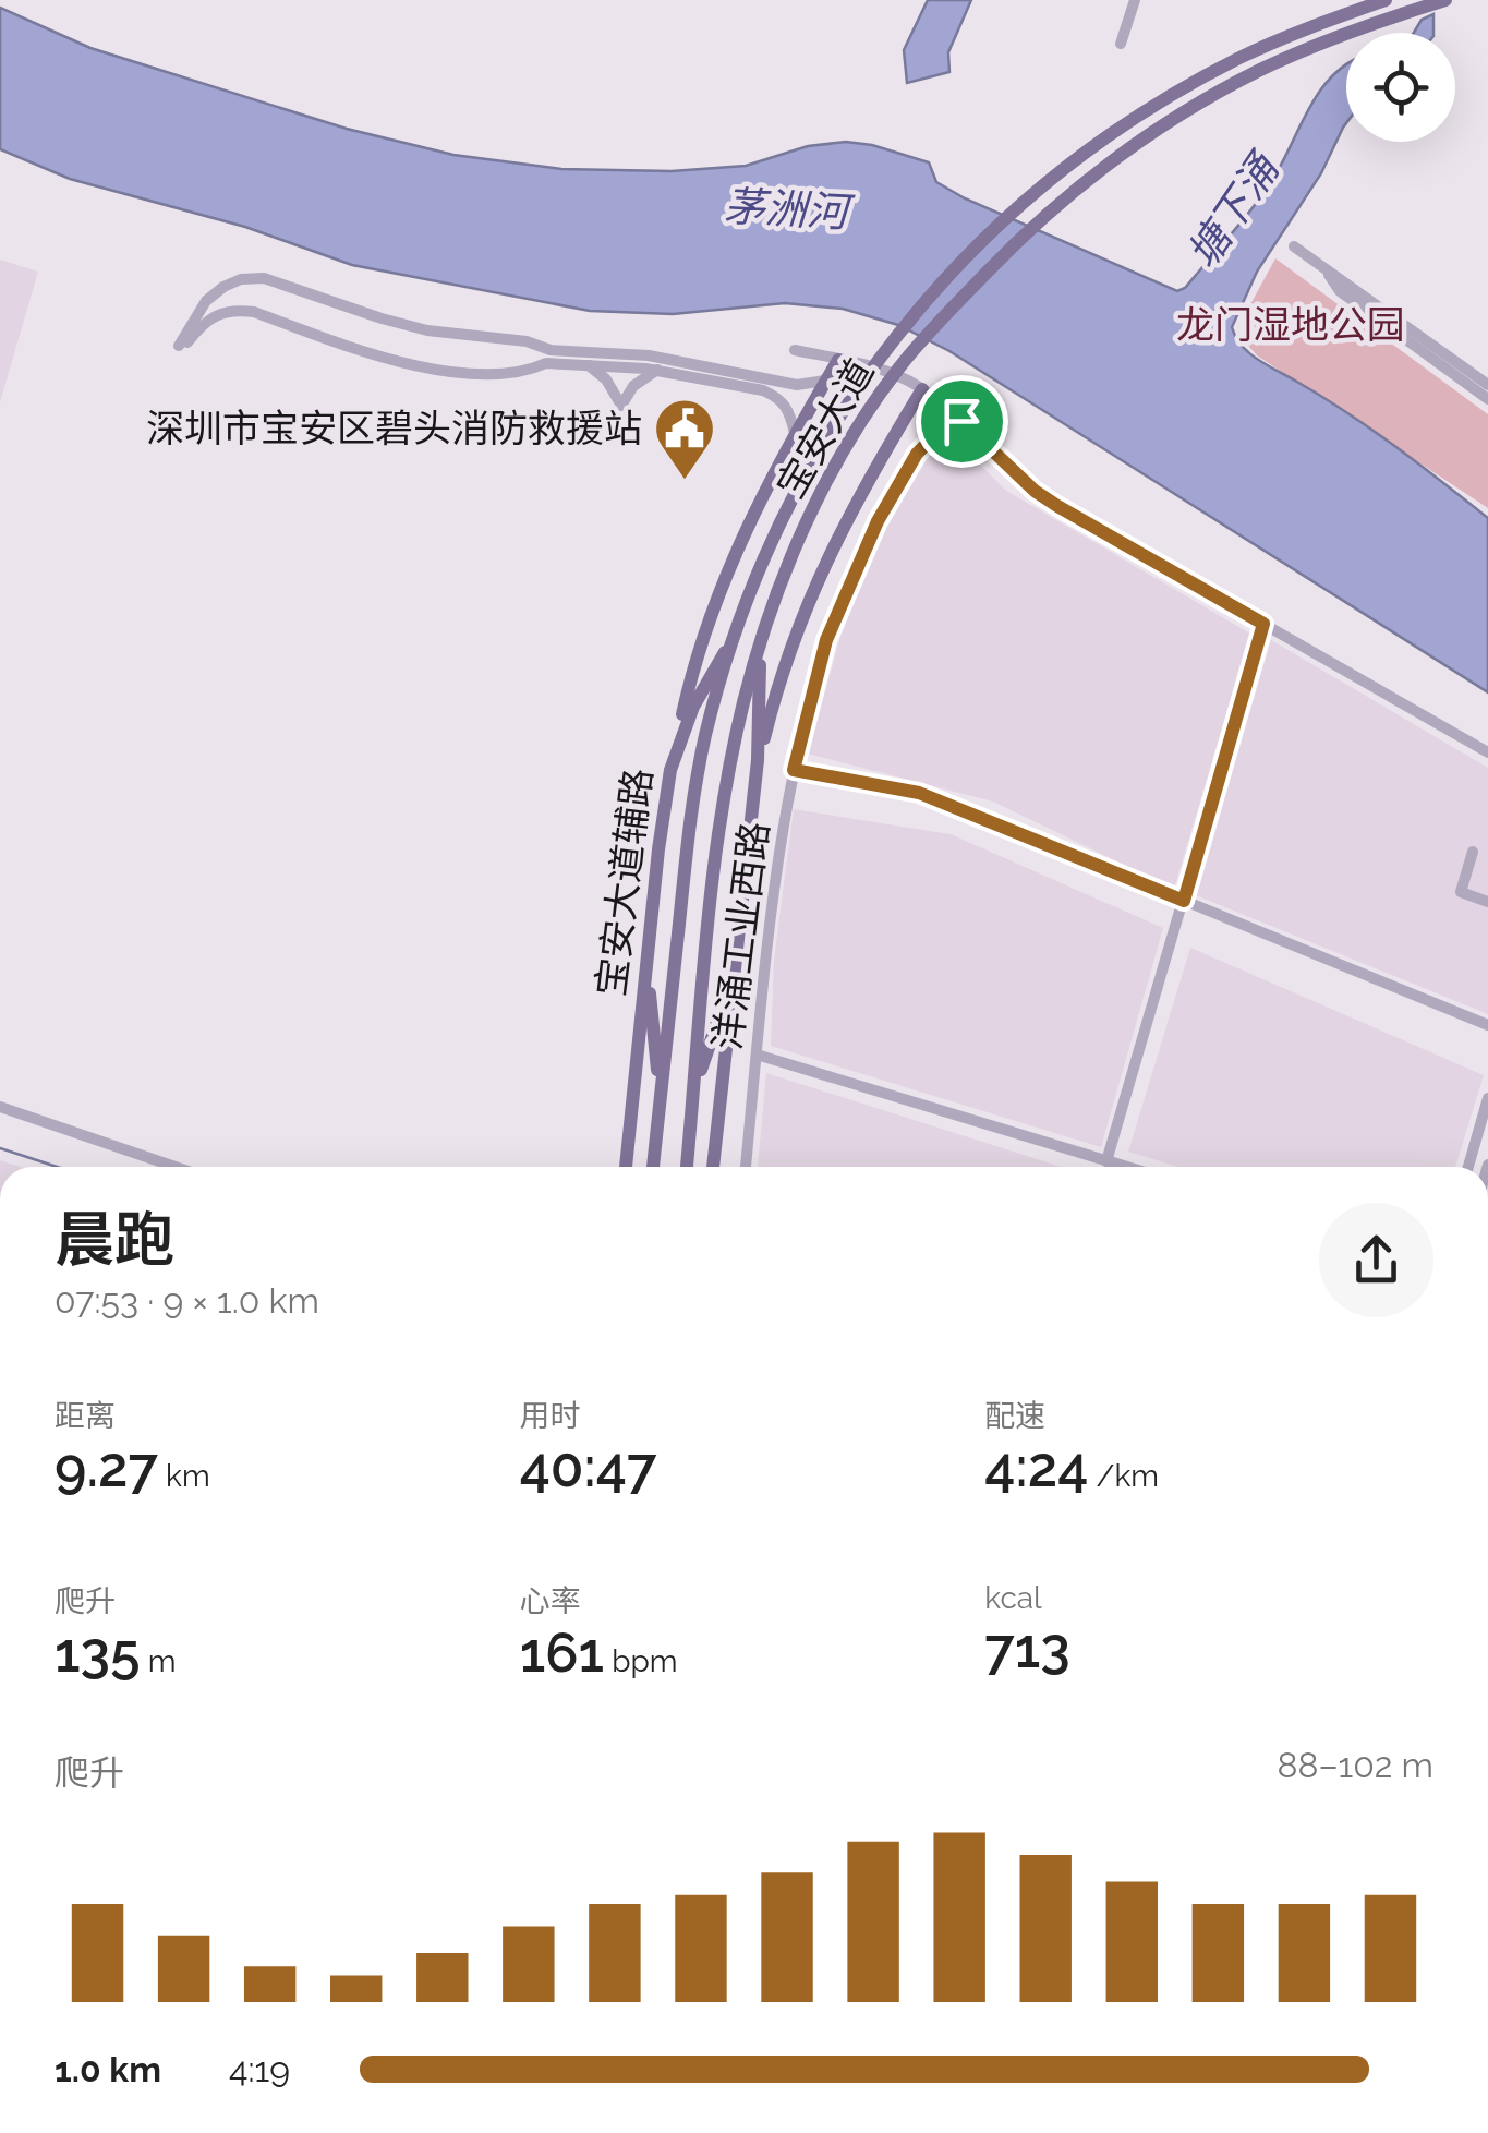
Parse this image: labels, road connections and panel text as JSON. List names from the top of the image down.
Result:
{
  "streets": {
    "main road": ["宝安大道", "宝安大道辅路"],
    "street": ["洋涌工业西路"]
  },
  "crossings": [
    ["宝安大道", "宝安大道辅路"]
  ],
  "water": ["茅洲河", "塘下涌"],
  "parks": ["龙门湿地公园"],
  "places": {
    "public building": ["深圳市宝安区碧头消防救援站"]
  },
  "page": {
    "heading": ["晨跑", "07:53 · 9 × 1.0 km"],
    "stats": [
      ["距离", "9.27 km"],
      ["用时", "40:47"],
      ["配速", "4:24 /km"],
      ["爬升", "135 m"],
      ["心率", "161 bpm"],
      ["kcal", "713"]
    ],
    "chart": ["爬升", "88–102 m"],
    "list": [
      {
        "name": "1.0 km",
        "note": "4:19"
      }
    ]
  }
}
